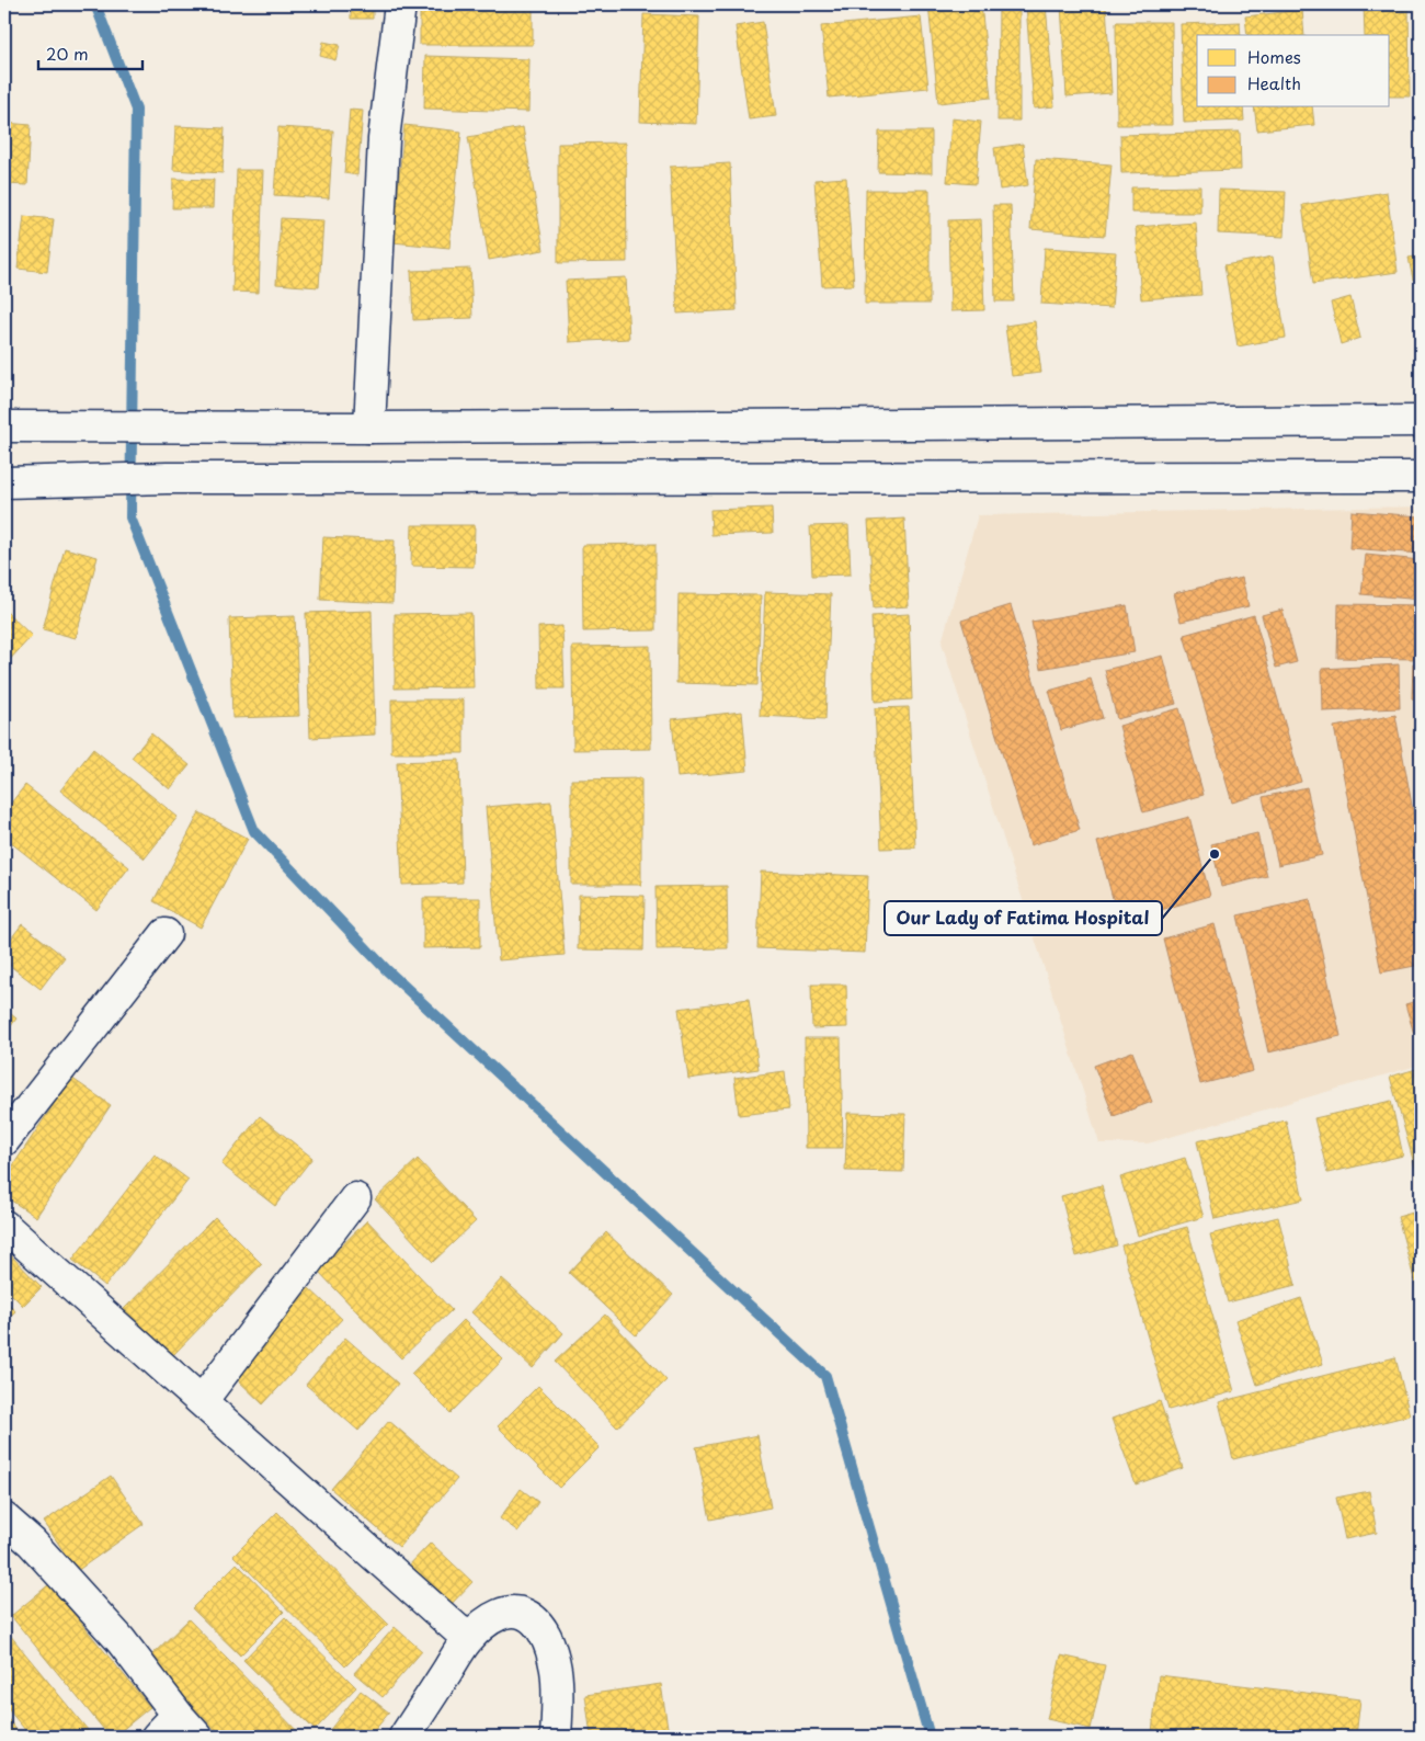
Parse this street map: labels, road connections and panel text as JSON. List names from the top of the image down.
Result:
{
  "places": ["Our Lady of Fatima Hospital"],
  "legend": ["Homes", "Health"],
  "scale_bar": "20 m"
}
